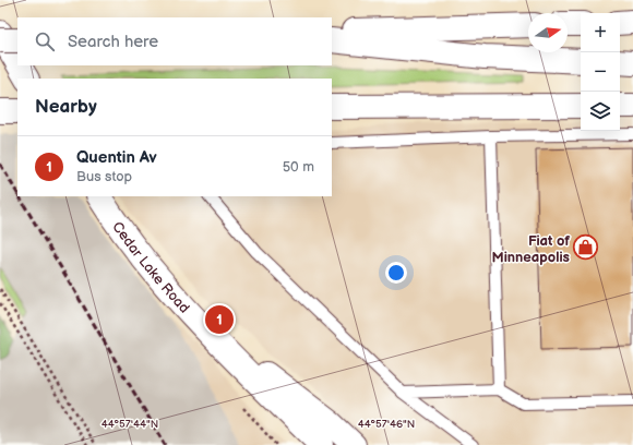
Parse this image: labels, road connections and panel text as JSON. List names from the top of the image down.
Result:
{
  "streets": {
    "main road": ["Cedar Lake Road"]
  },
  "places": {
    "shop": ["Fiat of Minneapolis"]
  },
  "north": "right",
  "page": {
    "map_buttons": ["+", "−"],
    "search": "Search here",
    "heading": "Nearby",
    "list": [
      {
        "mark": "1",
        "name": "Quentin Av",
        "note": "Bus stop",
        "value": "50 m"
      }
    ],
    "pins": "1"
  },
  "coordinates": ["44°57'44\"N", "44°57'46\"N"]
}
